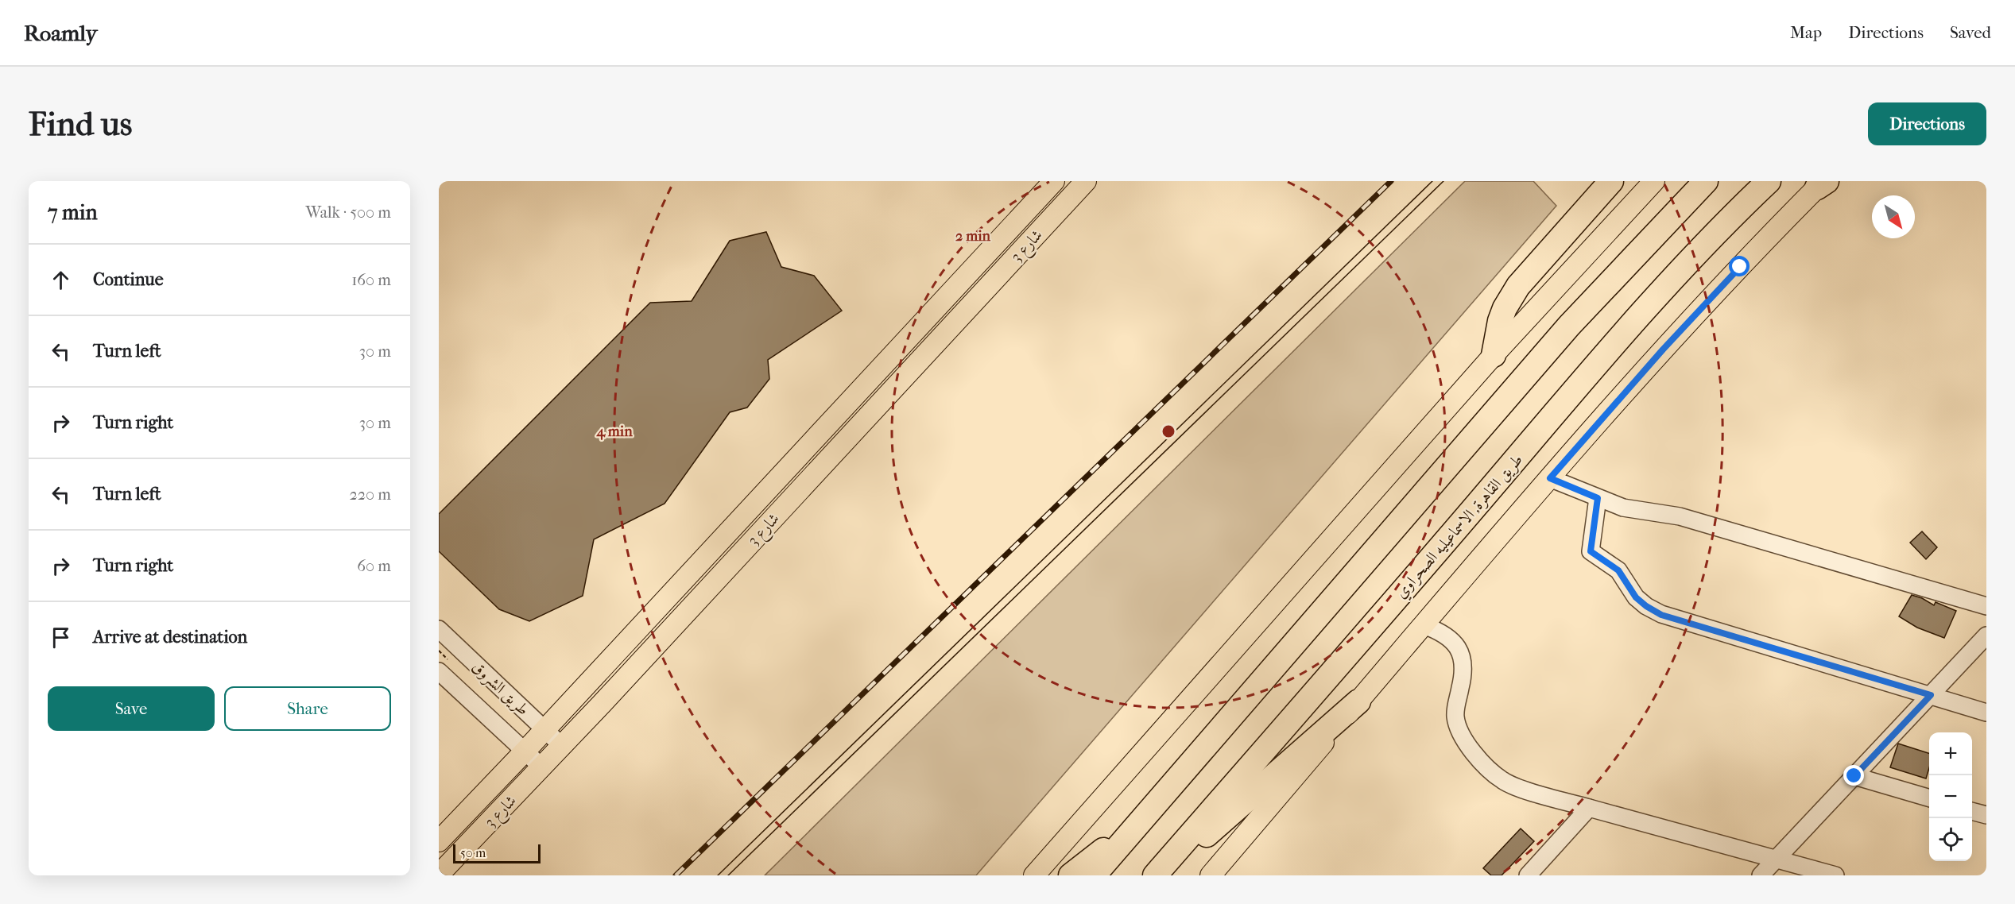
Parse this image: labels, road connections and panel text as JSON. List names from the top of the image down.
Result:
{
  "streets": {
    "highway": ["طريق القاهرة, الاسماعيليه الصحراوي"],
    "main road": ["شارع 3"],
    "street": ["طريق الشروق"]
  },
  "crossings": [
    ["شارع 3", "طريق الشروق"]
  ],
  "scale_bar": "50 m",
  "north": "bottom right",
  "page": {
    "header": "Roamly",
    "nav": ["Map", "Directions", "Saved"],
    "buttons": [
      "Directions",
      ["Save", "Share"]
    ],
    "title": "Find us",
    "heading": ["7 min", "Walk · 500 m"],
    "list": [
      ["Continue", "160 m"],
      ["Turn left", "30 m"],
      ["Turn right", "30 m"],
      ["Turn left", "220 m"],
      ["Turn right", "60 m"],
      "Arrive at destination"
    ],
    "map_buttons": ["+", "−"],
    "scale": "50 m"
  },
  "rings": ["2 min", "4 min"]
}
